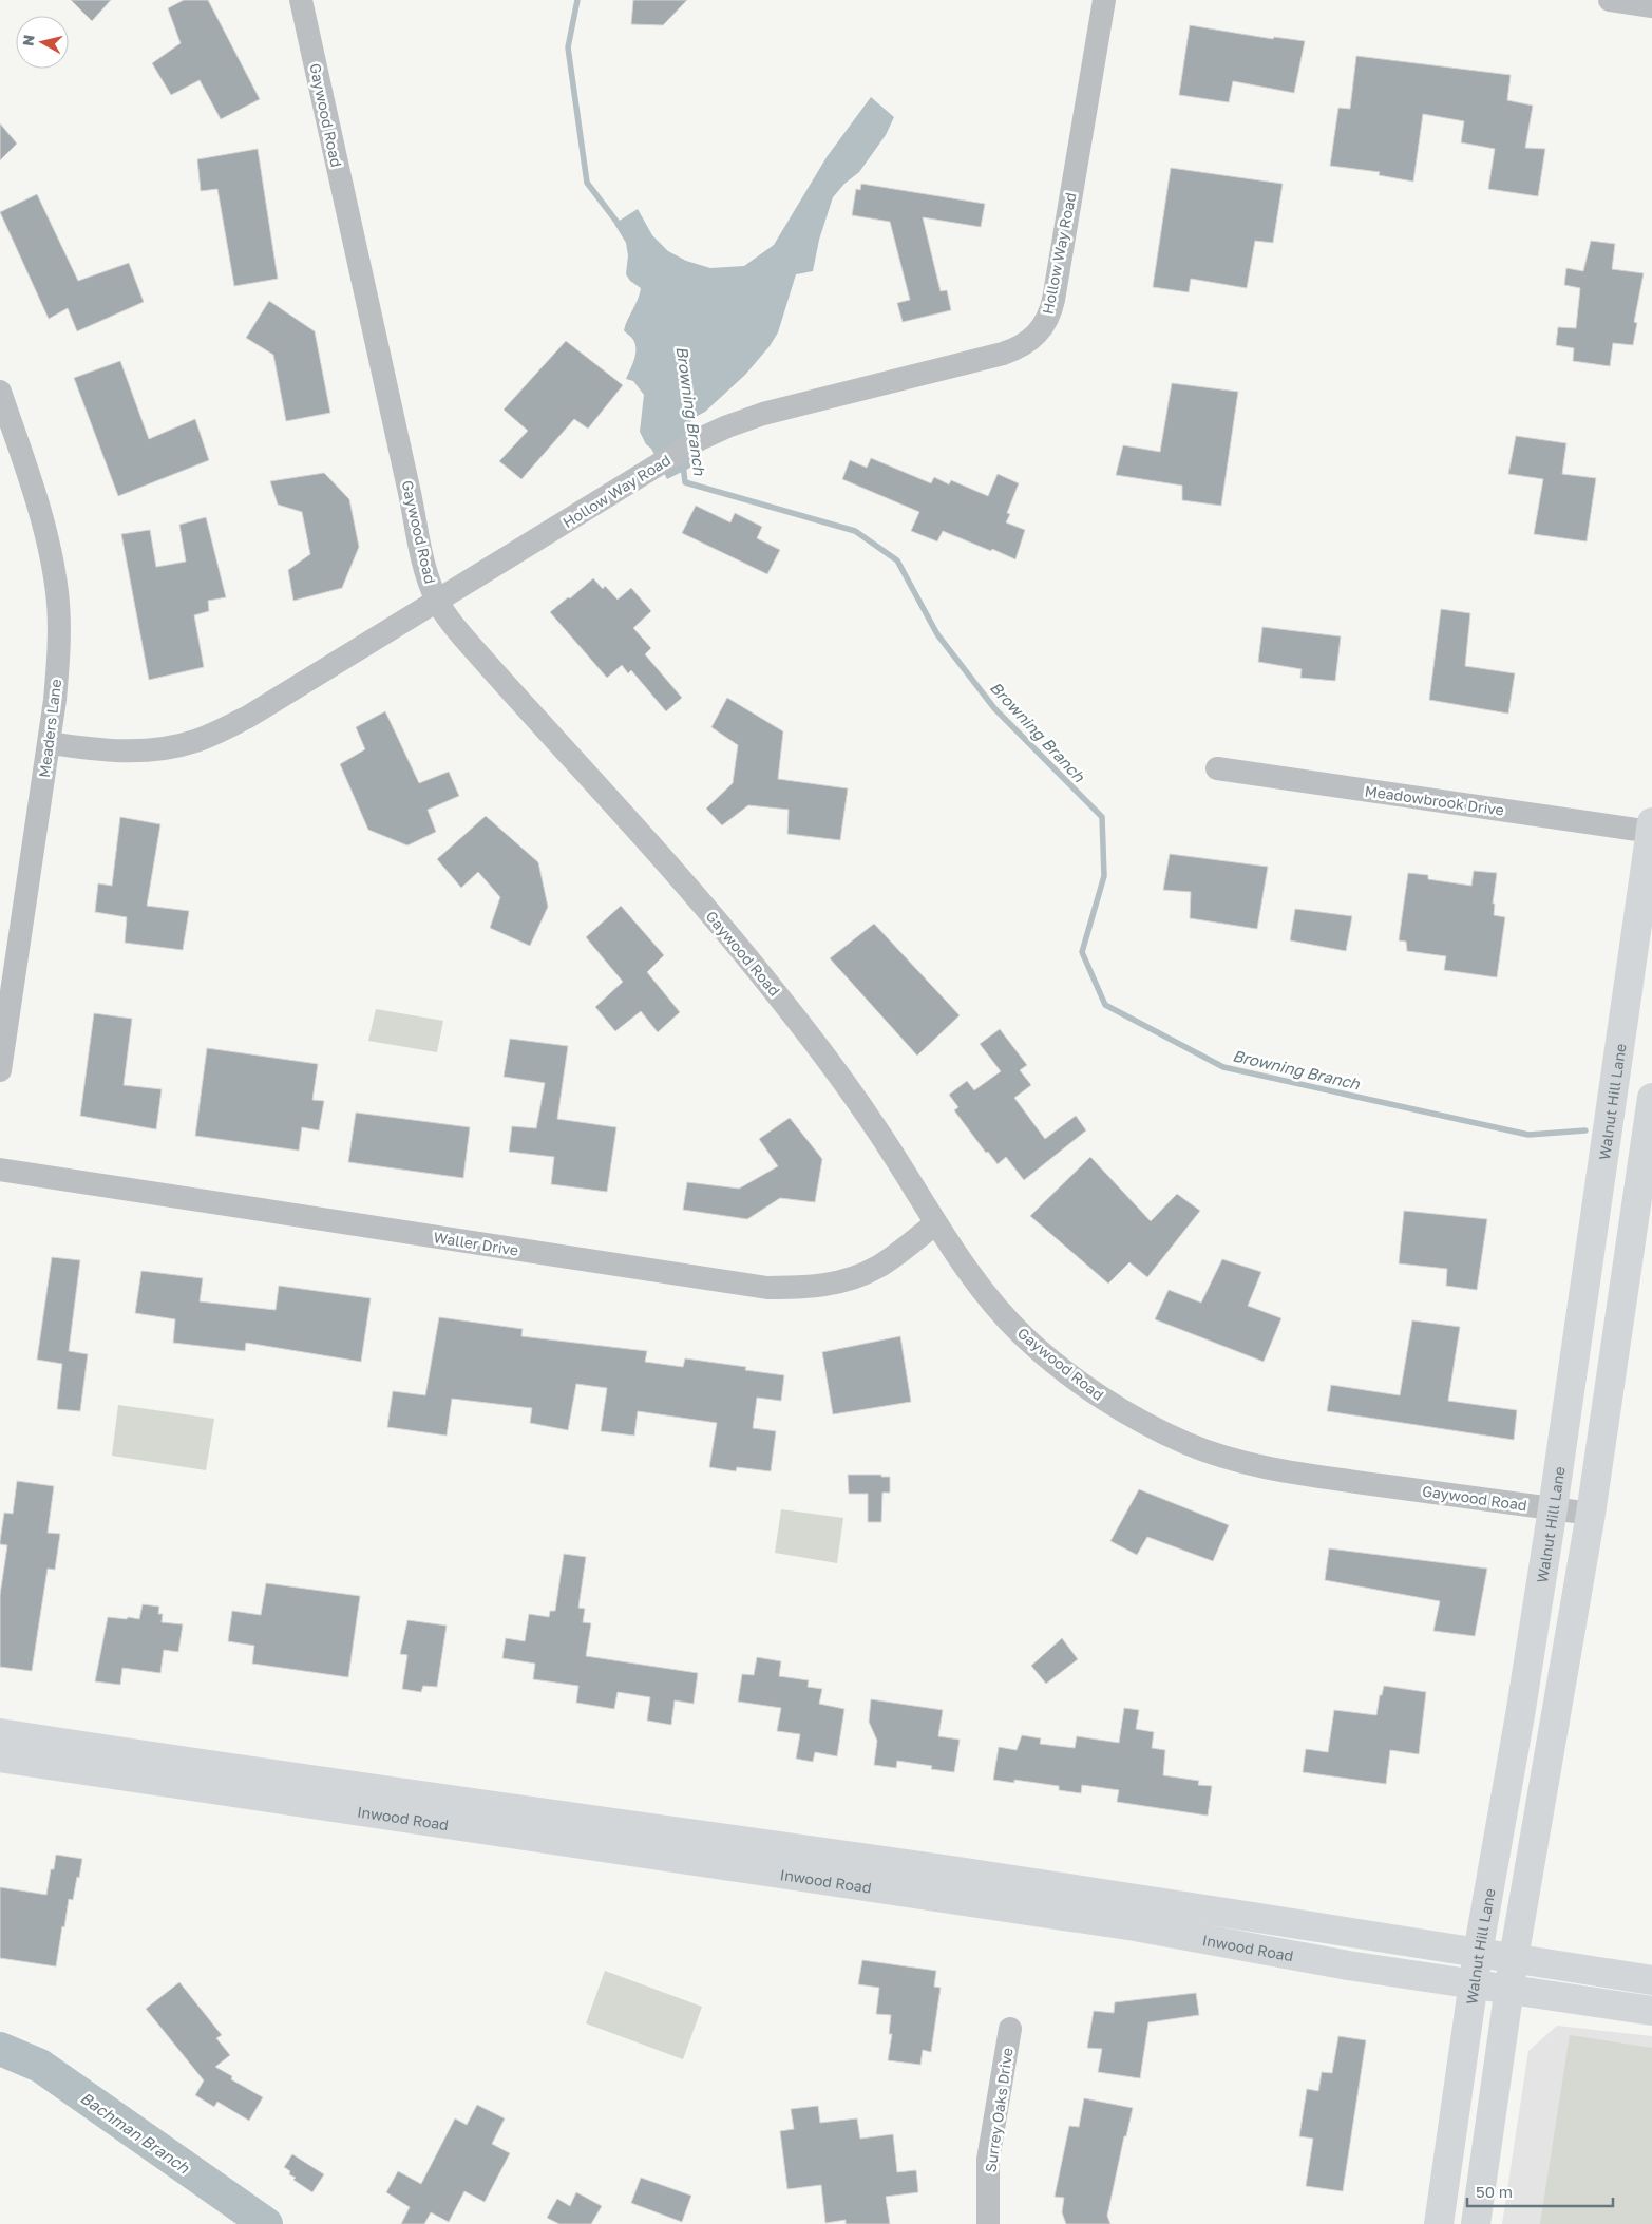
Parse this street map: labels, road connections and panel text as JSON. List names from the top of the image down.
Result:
{
  "streets": {
    "main road": ["Walnut Hill Lane", "Inwood Road"],
    "street": [
      "Gaywood Road",
      "Hollow Way Road",
      "Meaders Lane",
      "Meadowbrook Drive",
      "Waller Drive",
      "Surrey Oaks Drive"
    ]
  },
  "crossings": [
    ["Gaywood Road", "Hollow Way Road"],
    ["Gaywood Road", "Walnut Hill Lane"],
    ["Gaywood Road", "Waller Drive"],
    ["Hollow Way Road", "Meaders Lane"],
    ["Meadowbrook Drive", "Walnut Hill Lane"],
    ["Walnut Hill Lane", "Inwood Road"]
  ],
  "water": ["Browning Branch", "Bachman Branch"],
  "scale_bar": "50 m",
  "north": "left"
}
